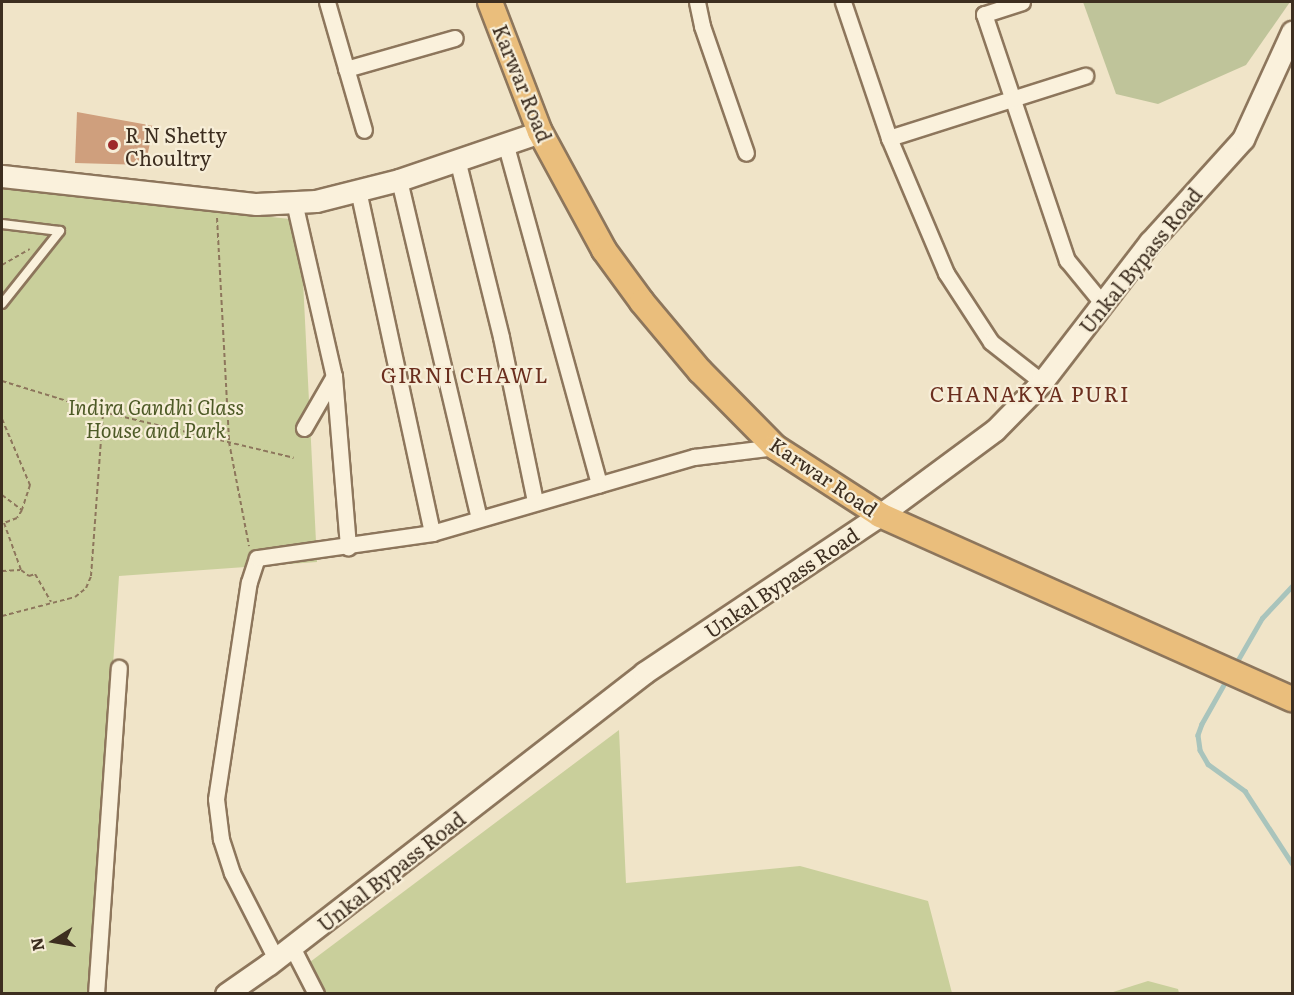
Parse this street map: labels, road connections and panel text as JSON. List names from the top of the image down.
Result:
{
  "streets": {
    "highway": ["Karwar Road"],
    "main road": ["Unkal Bypass Road"]
  },
  "crossings": [
    ["Karwar Road", "Unkal Bypass Road"]
  ],
  "districts": ["GIRNI CHAWL", "CHANAKYA PURI"],
  "parks": ["Indira Gandhi Glass House and Park"],
  "places": ["R N Shetty Choultry"],
  "north": "left"
}
